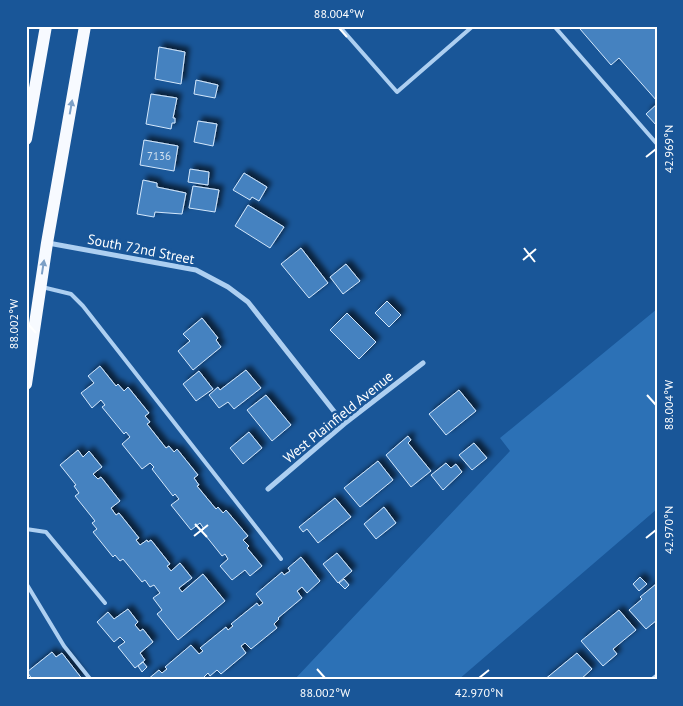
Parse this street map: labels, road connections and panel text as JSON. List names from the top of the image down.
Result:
{
  "streets": {
    "street": ["South 72nd Street", "West Plainfield Avenue"]
  },
  "crossings": [
    ["South 72nd Street", "West Plainfield Avenue"]
  ],
  "house_numbers": ["7136"],
  "coordinates": [
    "88.004°W",
    "42.969°N",
    "88.002°W",
    "42.970°N"
  ]
}
